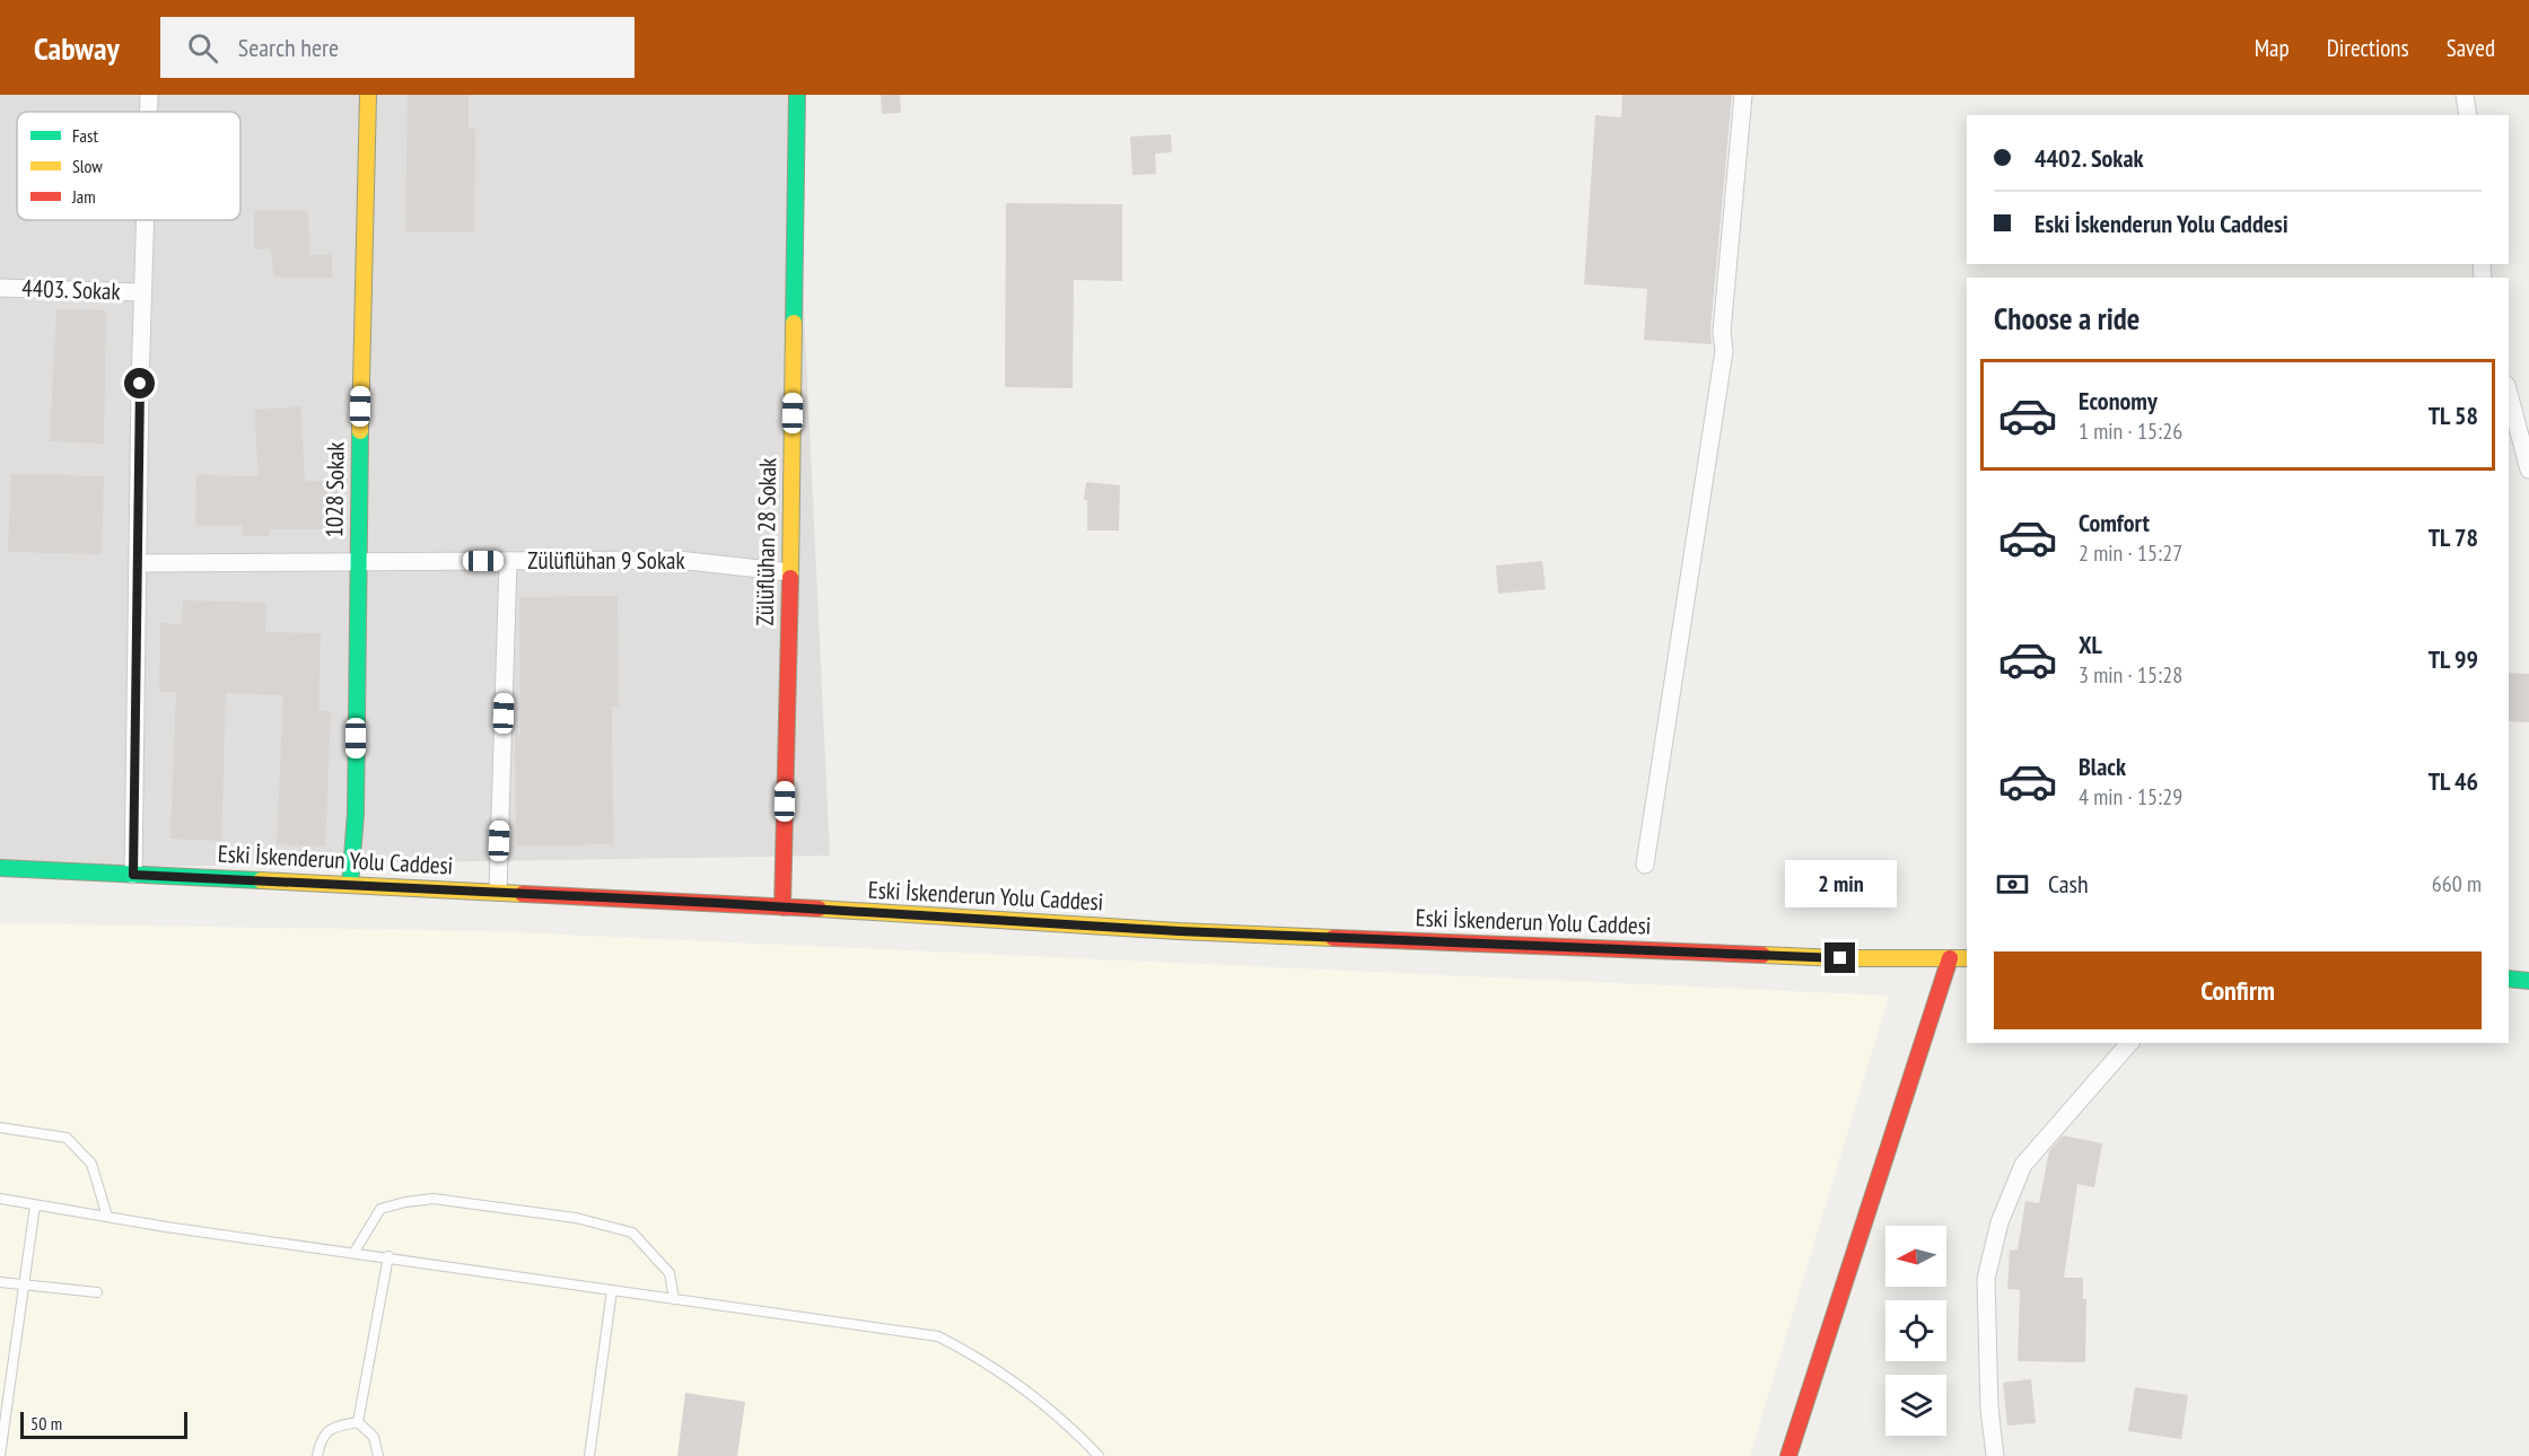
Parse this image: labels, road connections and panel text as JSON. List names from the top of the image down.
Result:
{
  "streets": {
    "street": [
      "4403. Sokak",
      "1028 Sokak",
      "Zülüflühan 28 Sokak",
      "Zülüflühan 9 Sokak",
      "Eski İskenderun Yolu Caddesi"
    ]
  },
  "crossings": [
    ["1028 Sokak", "Zülüflühan 9 Sokak"],
    ["1028 Sokak", "Eski İskenderun Yolu Caddesi"],
    ["Zülüflühan 28 Sokak", "Zülüflühan 9 Sokak"],
    ["Zülüflühan 28 Sokak", "Eski İskenderun Yolu Caddesi"]
  ],
  "legend": ["Fast", "Slow", "Jam"],
  "scale_bar": "50 m",
  "north": "left",
  "page": {
    "header": "Cabway",
    "search": "Search here",
    "nav": ["Map", "Directions", "Saved"],
    "banner": ["4402. Sokak", "Eski İskenderun Yolu Caddesi"],
    "heading": "Choose a ride",
    "list": [
      {
        "name": "Economy",
        "note": "1 min · 15:26",
        "value": "TL 58"
      },
      {
        "name": "Comfort",
        "note": "2 min · 15:27",
        "value": "TL 78"
      },
      {
        "name": "XL",
        "note": "3 min · 15:28",
        "value": "TL 99"
      },
      {
        "name": "Black",
        "note": "4 min · 15:29",
        "value": "TL 46"
      }
    ],
    "pay": ["Cash", "660 m"],
    "bubble": "2 min",
    "buttons": "Confirm",
    "scale": "50 m"
  }
}
